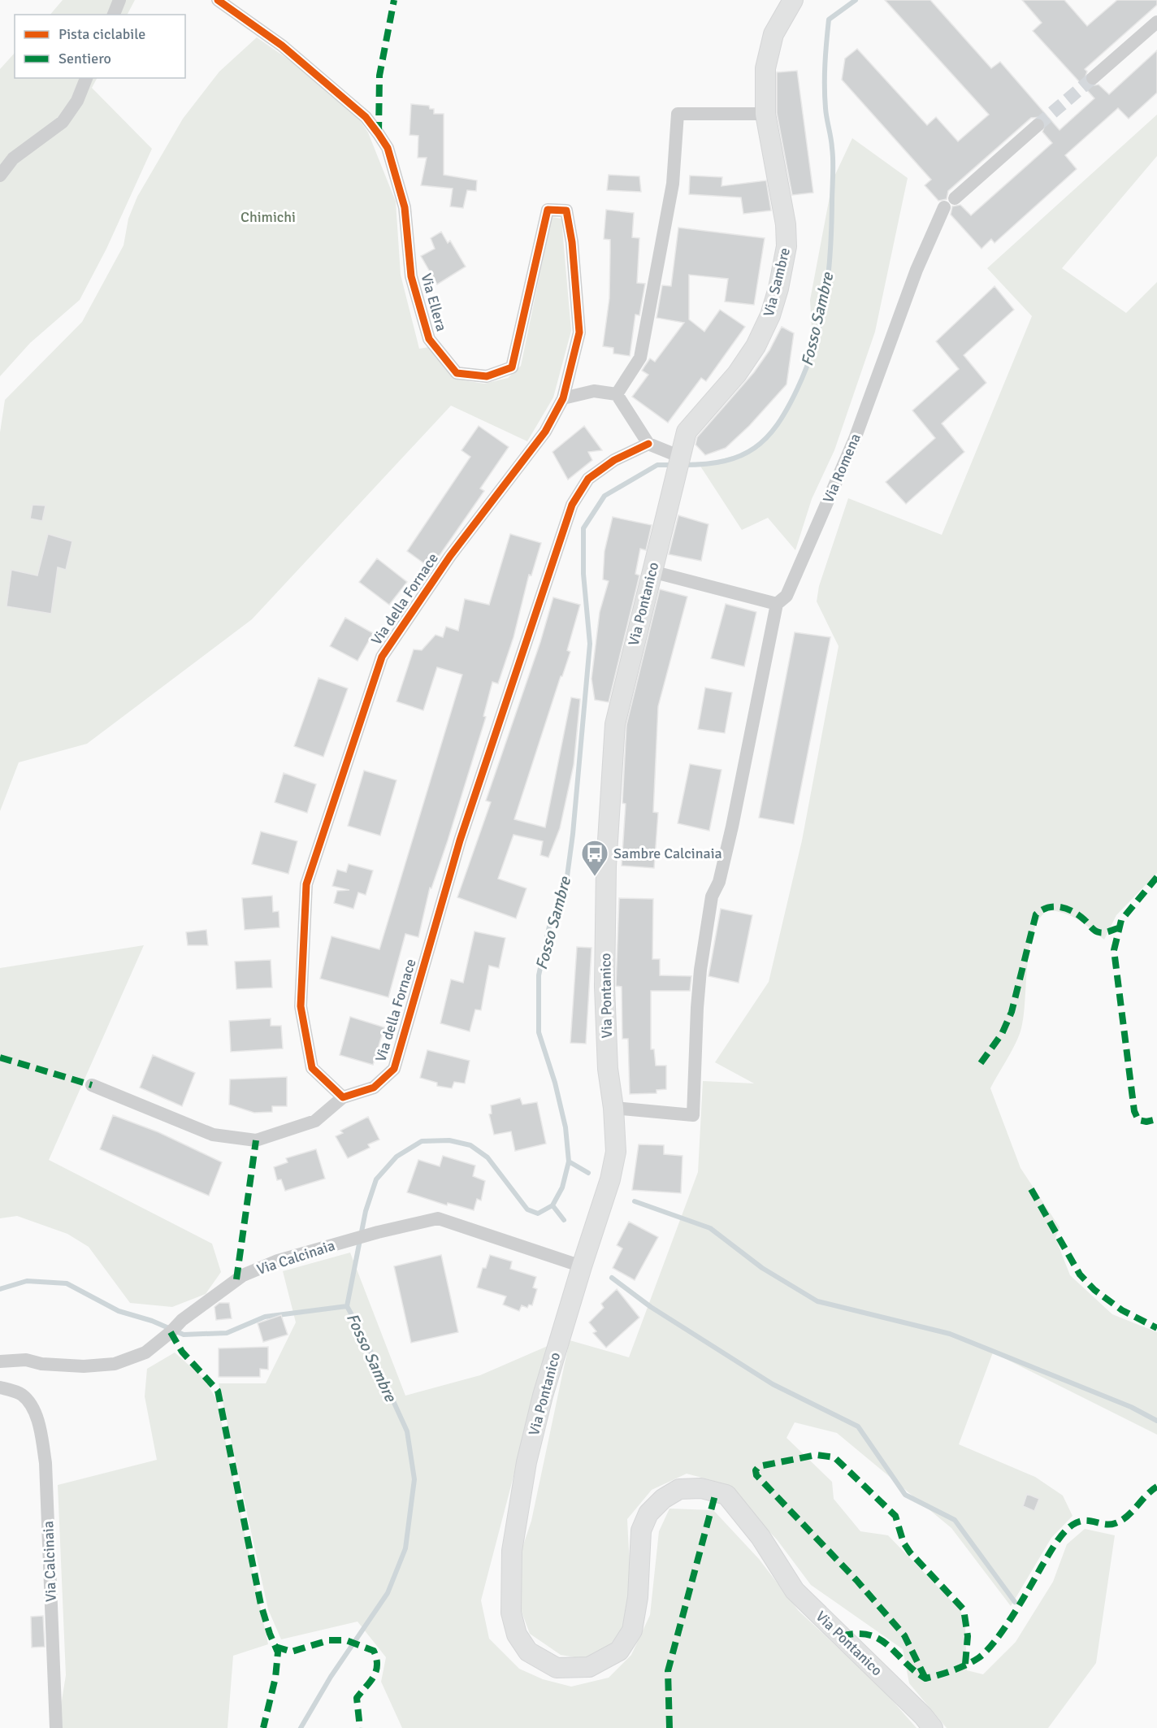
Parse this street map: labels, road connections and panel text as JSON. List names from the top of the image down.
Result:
{
  "streets": {
    "street": [
      "Via Sambre",
      "Via Ellera",
      "Via Romena",
      "Via della Fornace",
      "Via Pontanico",
      "Via Calcinaia"
    ]
  },
  "crossings": [
    ["Via Sambre", "Via Pontanico"],
    ["Via Ellera", "Via della Fornace"],
    ["Via Pontanico", "Via Calcinaia"]
  ],
  "water": ["Fosso Sambre"],
  "parks": ["Chimichi"],
  "places": {
    "bus stop": ["Sambre Calcinaia"]
  },
  "legend": ["Pista ciclabile", "Sentiero"]
}
